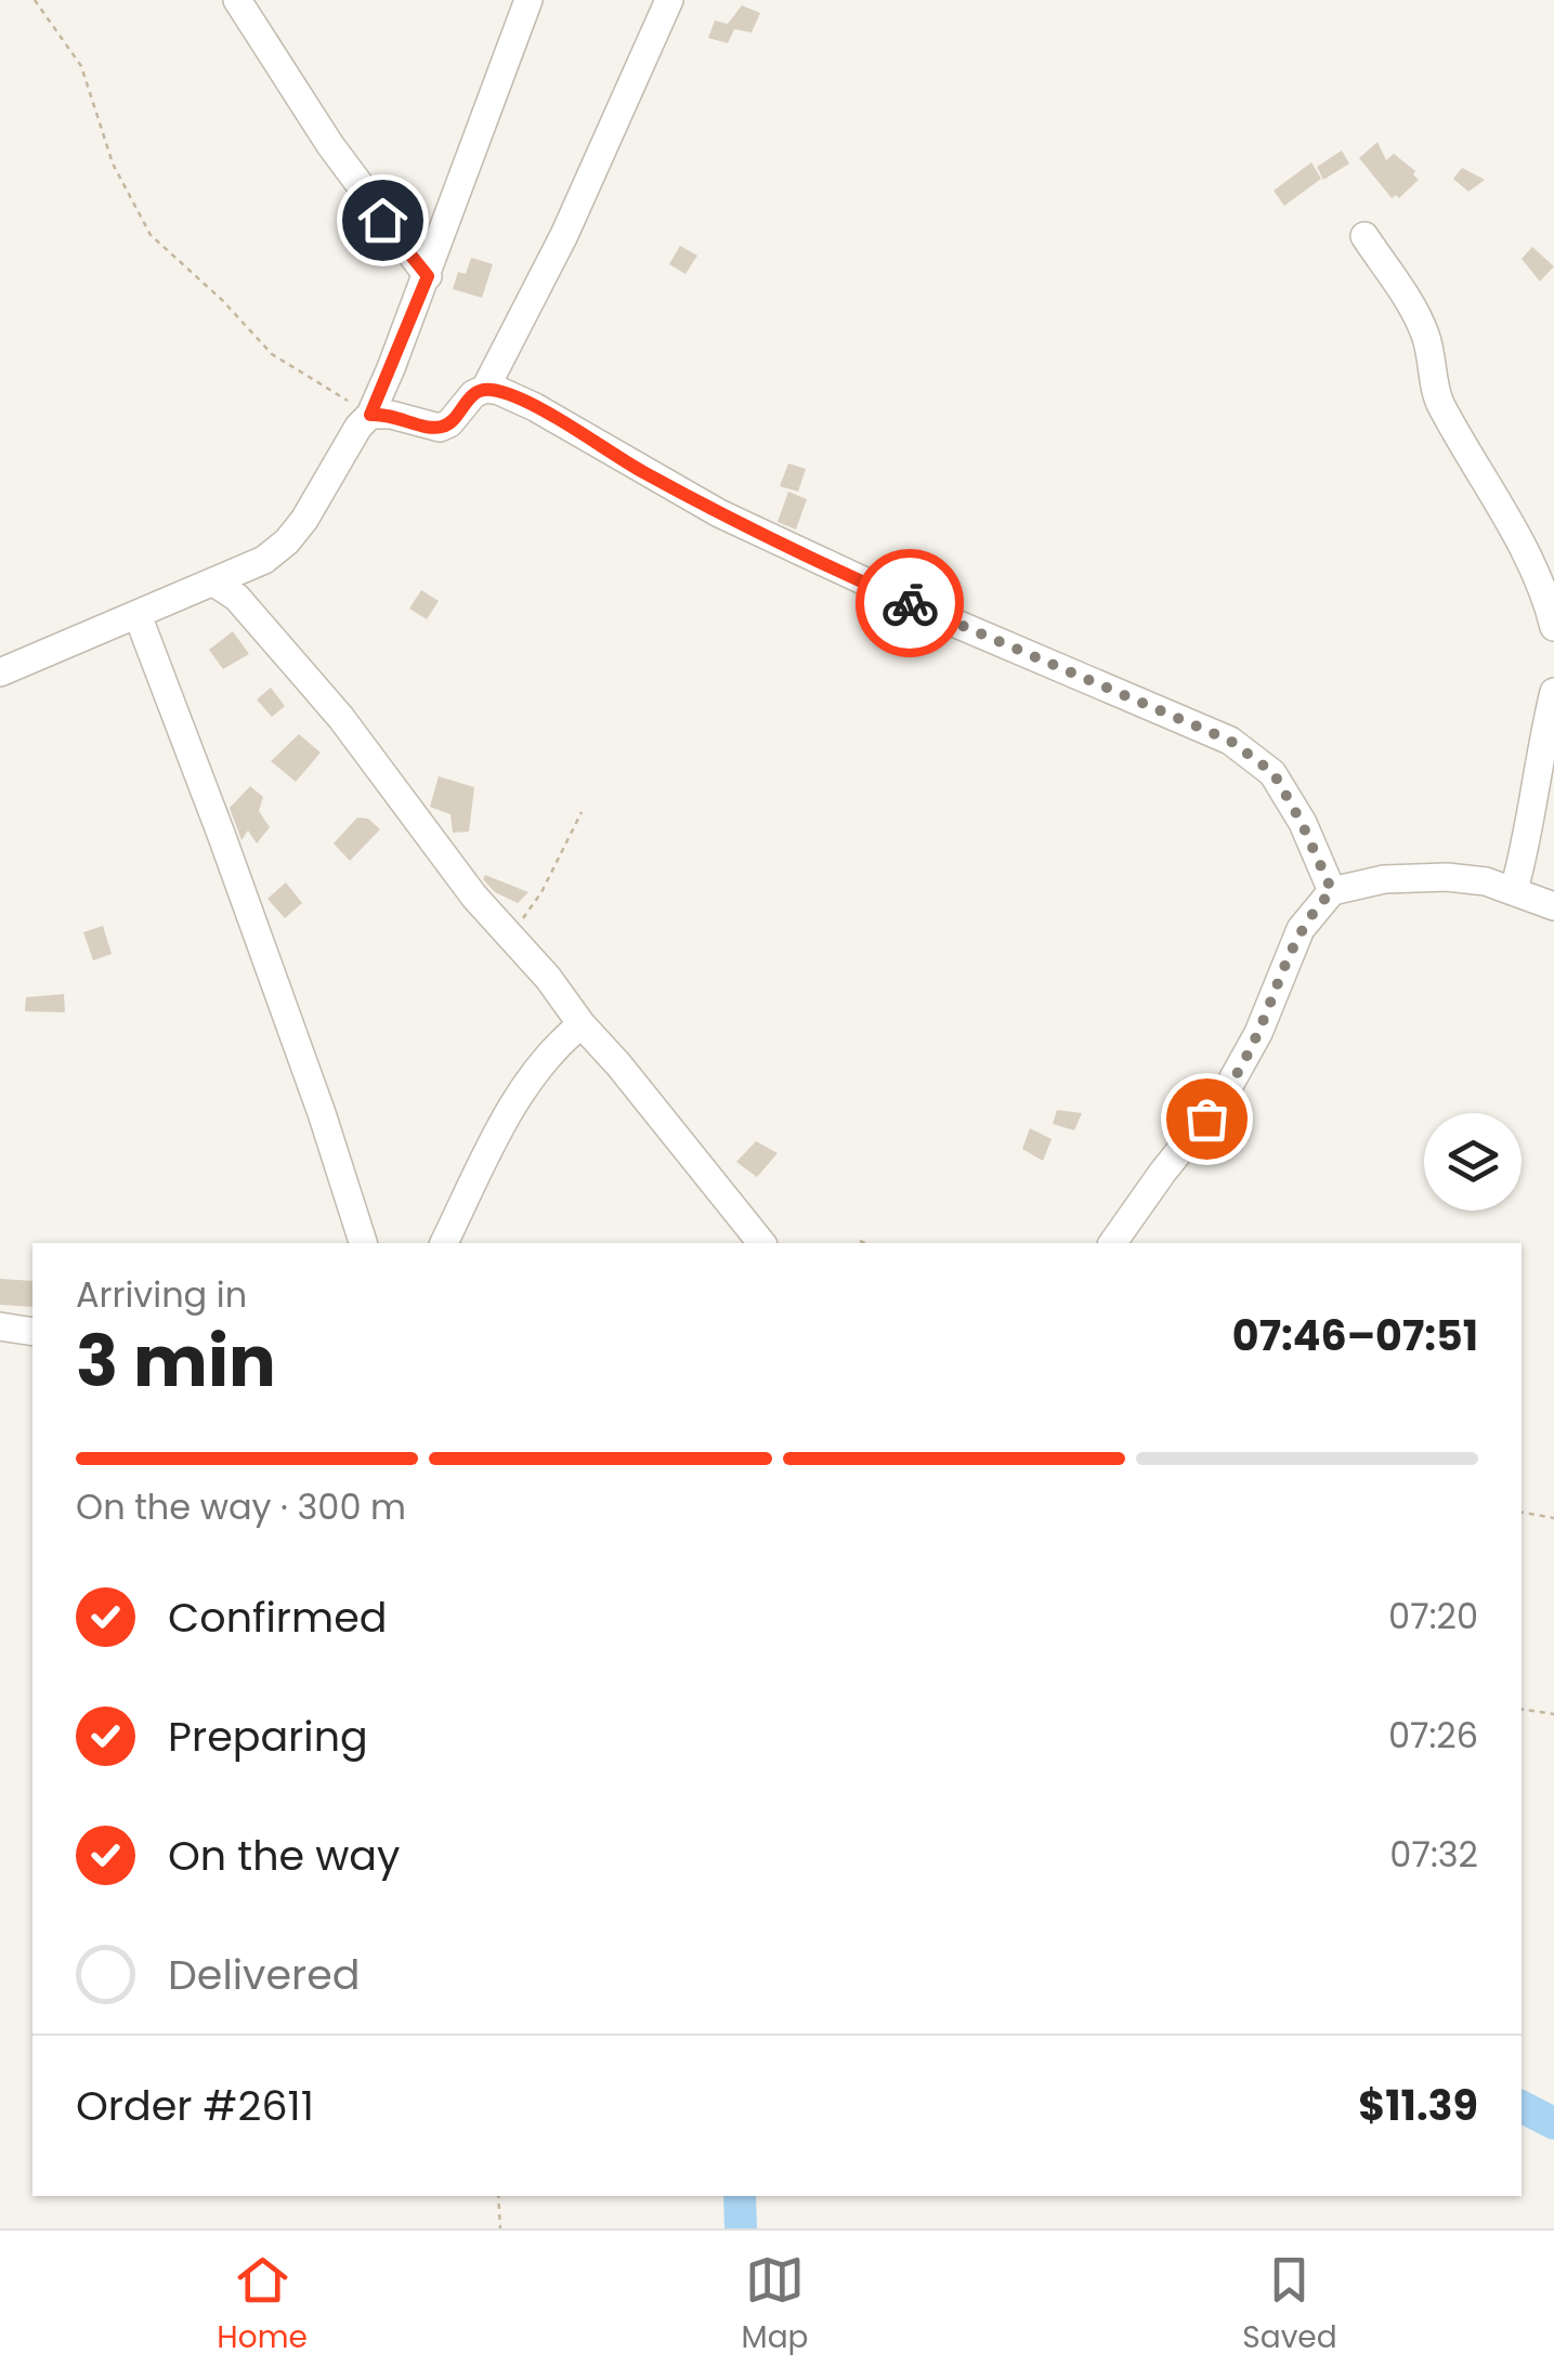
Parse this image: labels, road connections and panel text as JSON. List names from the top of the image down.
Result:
{
  "page": {
    "heading": ["3 min", "Arriving in", "07:46–07:51"],
    "panel": ["Order #2611", "$11.39"],
    "bar": "On the way · 300 m",
    "list": [
      ["Confirmed", "07:20"],
      ["Preparing", "07:26"],
      ["On the way", "07:32"],
      "Delivered"
    ],
    "tabs": ["Home", "Map", "Saved"]
  }
}
